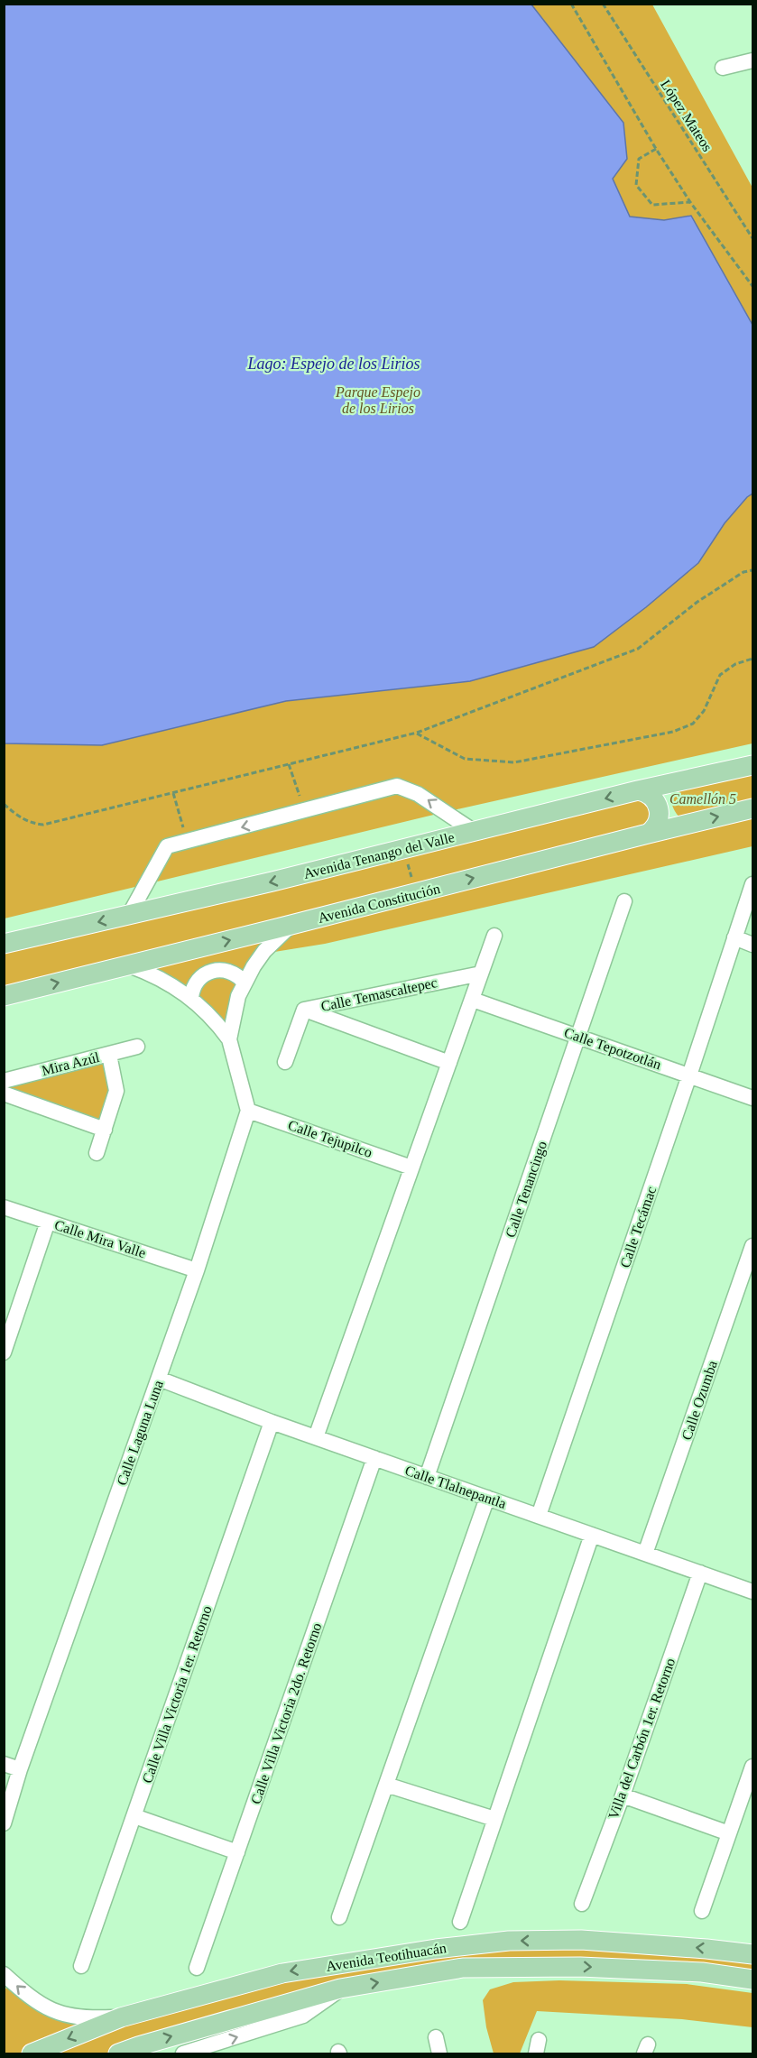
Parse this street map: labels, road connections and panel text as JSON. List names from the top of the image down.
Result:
{
  "streets": {
    "main road": ["Avenida Tenango del Valle", "Avenida Constitución", "Avenida Teotihuacán"],
    "street": [
      "Calle Temascaltepec",
      "Calle Tepotzotlán",
      "Mira Azúl",
      "Calle Tejupilco",
      "Calle Tenancingo",
      "Calle Tecámac",
      "Calle Mira Valle",
      "Calle Ozumba",
      "Calle Laguna Luna",
      "Calle Tlalnepantla",
      "Calle Villa Victoria 1er. Retorno",
      "Calle Villa Victoria 2do. Retorno",
      "Villa del Carbón 1er. Retorno"
    ],
    "path": ["López Mateos"]
  },
  "crossings": [
    ["Calle Tepotzotlán", "Calle Tenancingo"],
    ["Calle Tepotzotlán", "Calle Tecámac"],
    ["Calle Tejupilco", "Calle Laguna Luna"],
    ["Calle Tenancingo", "Calle Tlalnepantla"],
    ["Calle Tecámac", "Calle Tlalnepantla"],
    ["Calle Mira Valle", "Calle Laguna Luna"],
    ["Calle Ozumba", "Calle Tlalnepantla"],
    ["Calle Laguna Luna", "Calle Tlalnepantla"],
    ["Calle Tlalnepantla", "Calle Villa Victoria 1er. Retorno"],
    ["Calle Tlalnepantla", "Calle Villa Victoria 2do. Retorno"],
    ["Calle Tlalnepantla", "Villa del Carbón 1er. Retorno"]
  ],
  "one_way": ["Avenida Tenango del Valle", "Avenida Constitución"],
  "water": ["Lago: Espejo de los Lirios"],
  "parks": ["Parque Espejo de los Lirios", "Camellón 5"]
}
